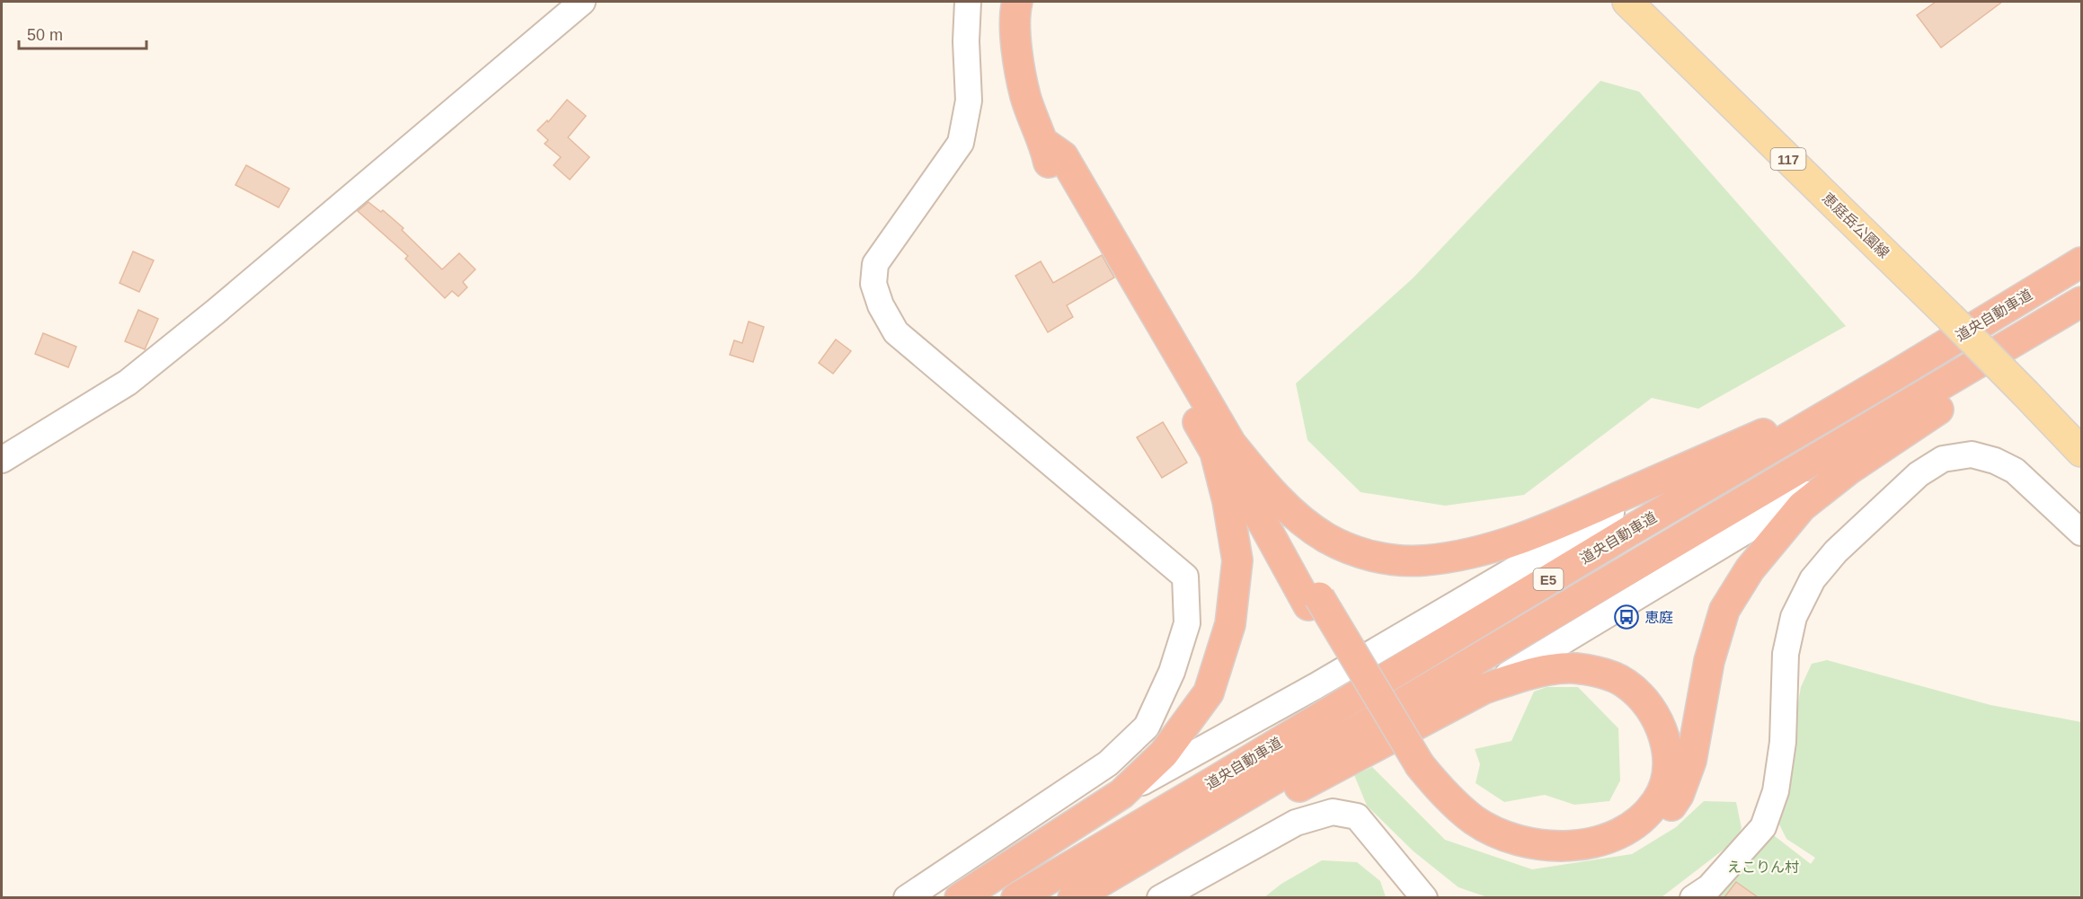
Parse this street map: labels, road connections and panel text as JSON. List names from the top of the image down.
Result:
{
  "streets": {
    "highway": ["道央自動車道", "E5"],
    "main road": ["117", "恵庭岳公園線"]
  },
  "parks": ["えこりん村"],
  "places": {
    "bus stop": ["恵庭"]
  },
  "scale_bar": "50 m"
}
